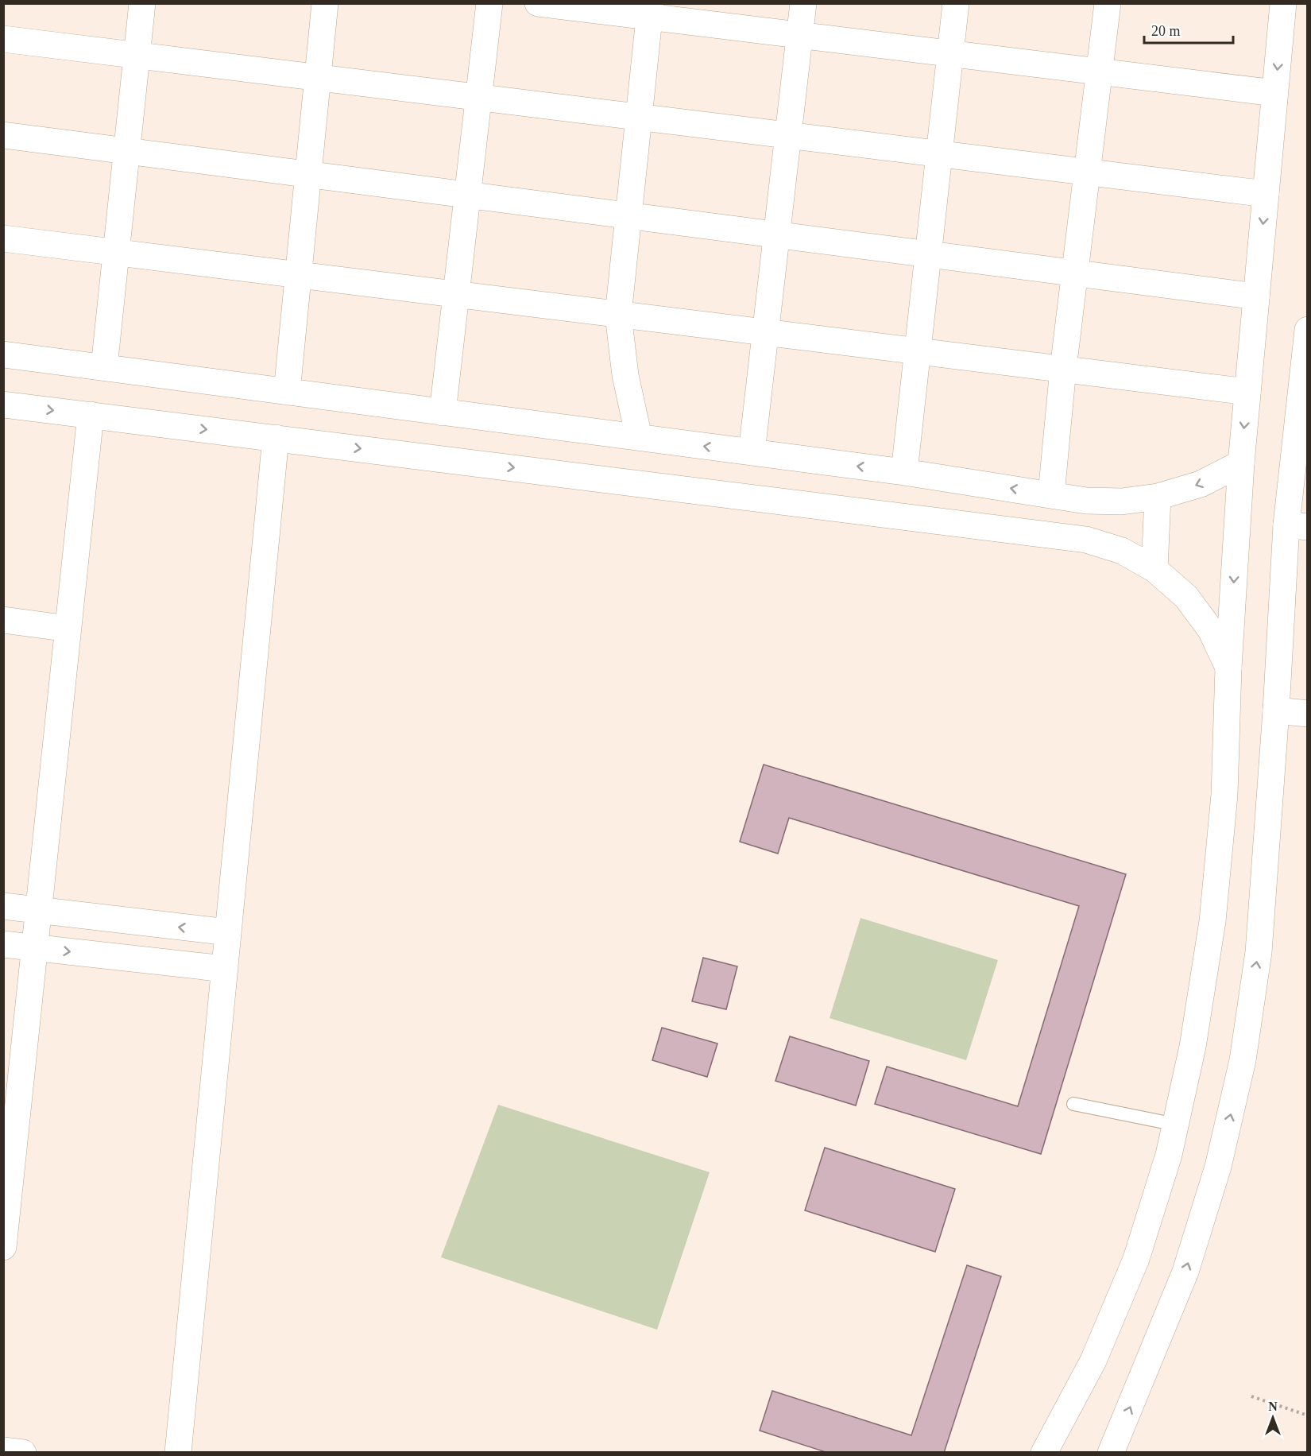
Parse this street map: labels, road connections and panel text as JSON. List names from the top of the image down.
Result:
{
  "scale_bar": "20 m",
  "north": "top"
}
